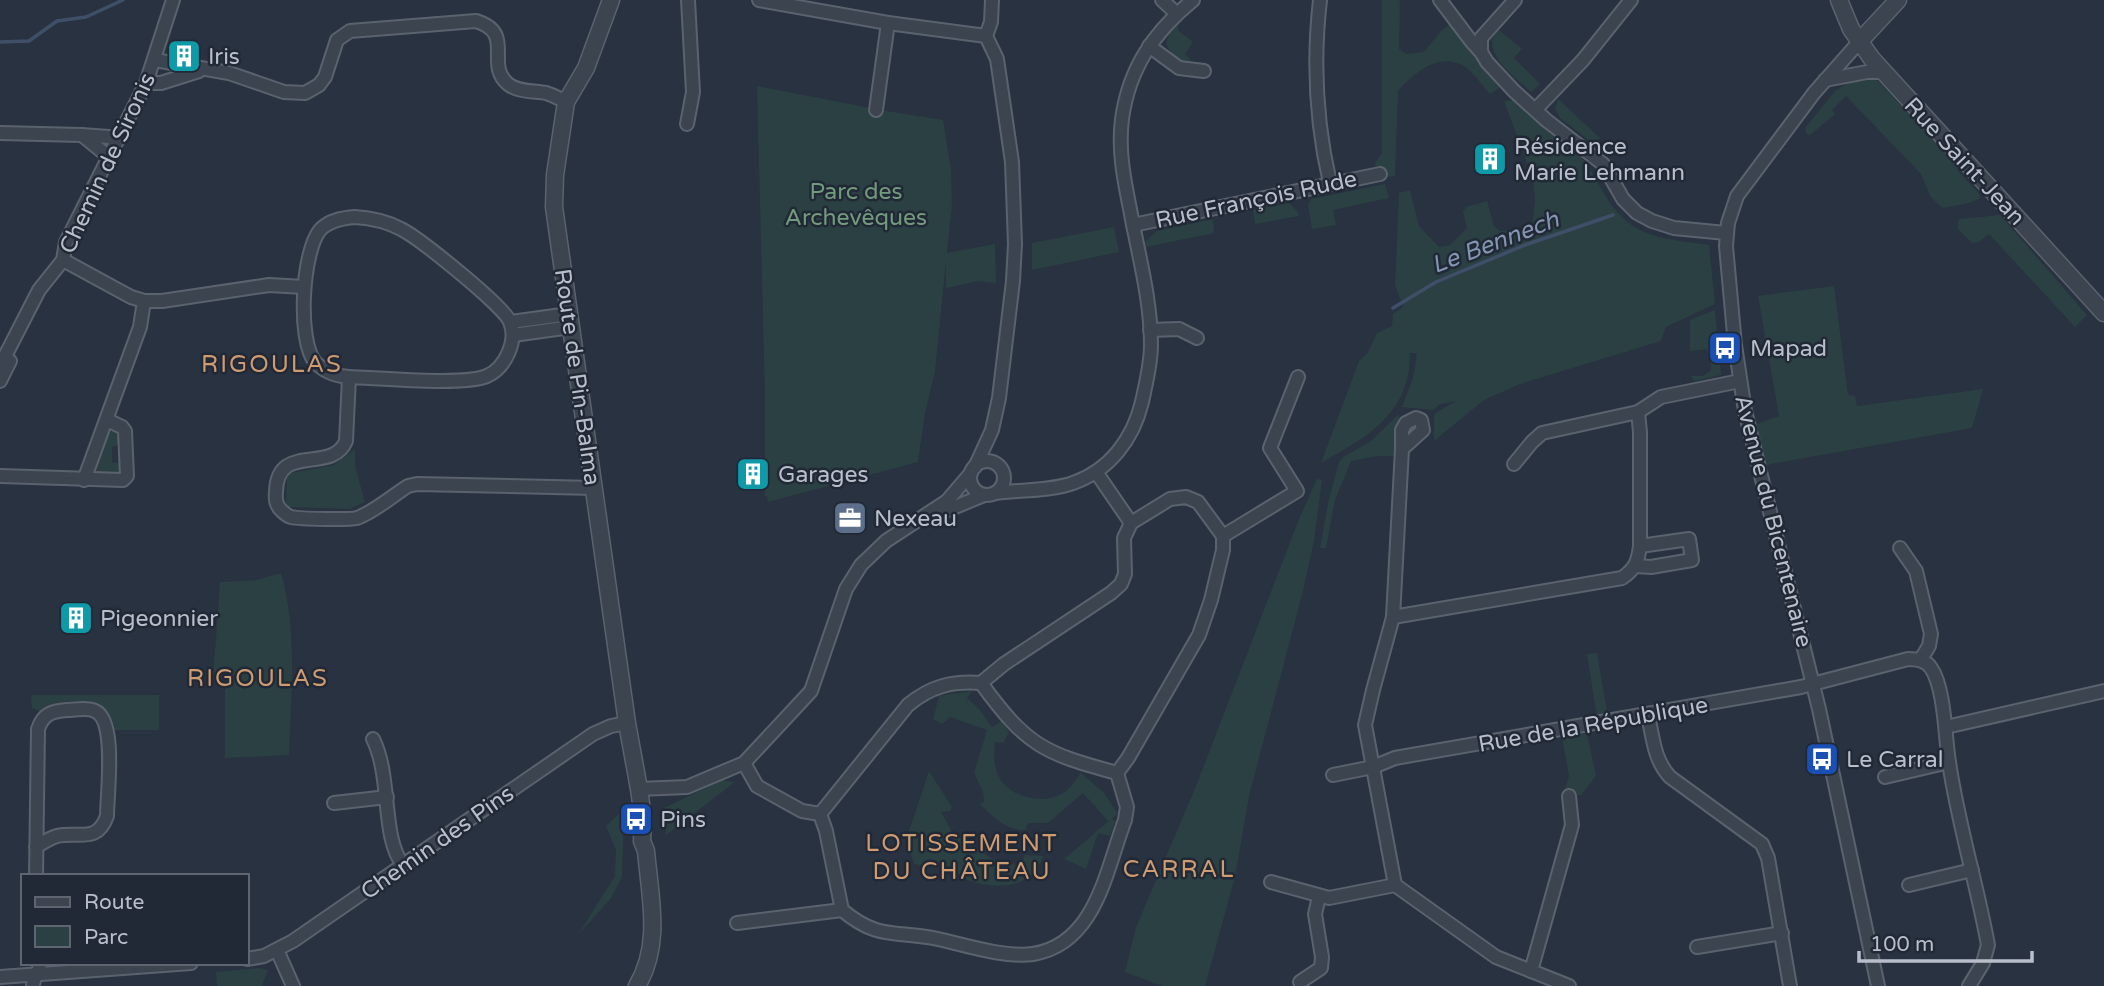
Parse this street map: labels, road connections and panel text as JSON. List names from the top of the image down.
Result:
{
  "streets": {
    "street": [
      "Rue Saint-Jean",
      "Chemin de Sironis",
      "Rue François Rude",
      "Route de Pin-Balma",
      "Avenue du Bicentenaire",
      "Rue de la République",
      "Chemin des Pins"
    ]
  },
  "crossings": [
    ["Rue Saint-Jean", "Avenue du Bicentenaire"],
    ["Route de Pin-Balma", "Chemin des Pins"],
    ["Avenue du Bicentenaire", "Rue de la République"]
  ],
  "districts": [
    "RIGOULAS",
    "RIGOULAS",
    "LOTISSEMENT DU CHÂTEAU",
    "CARRAL"
  ],
  "water": ["Le Bennech"],
  "parks": ["Parc des Archevêques"],
  "places": {
    "building": [
      "Iris",
      "Résidence Marie Lehmann",
      "Garages",
      "Pigeonnier"
    ],
    "bus stop": ["Mapad", "Le Carral", "Pins"],
    "office": ["Nexeau"]
  },
  "legend": ["Route", "Parc"],
  "scale_bar": "100 m"
}
